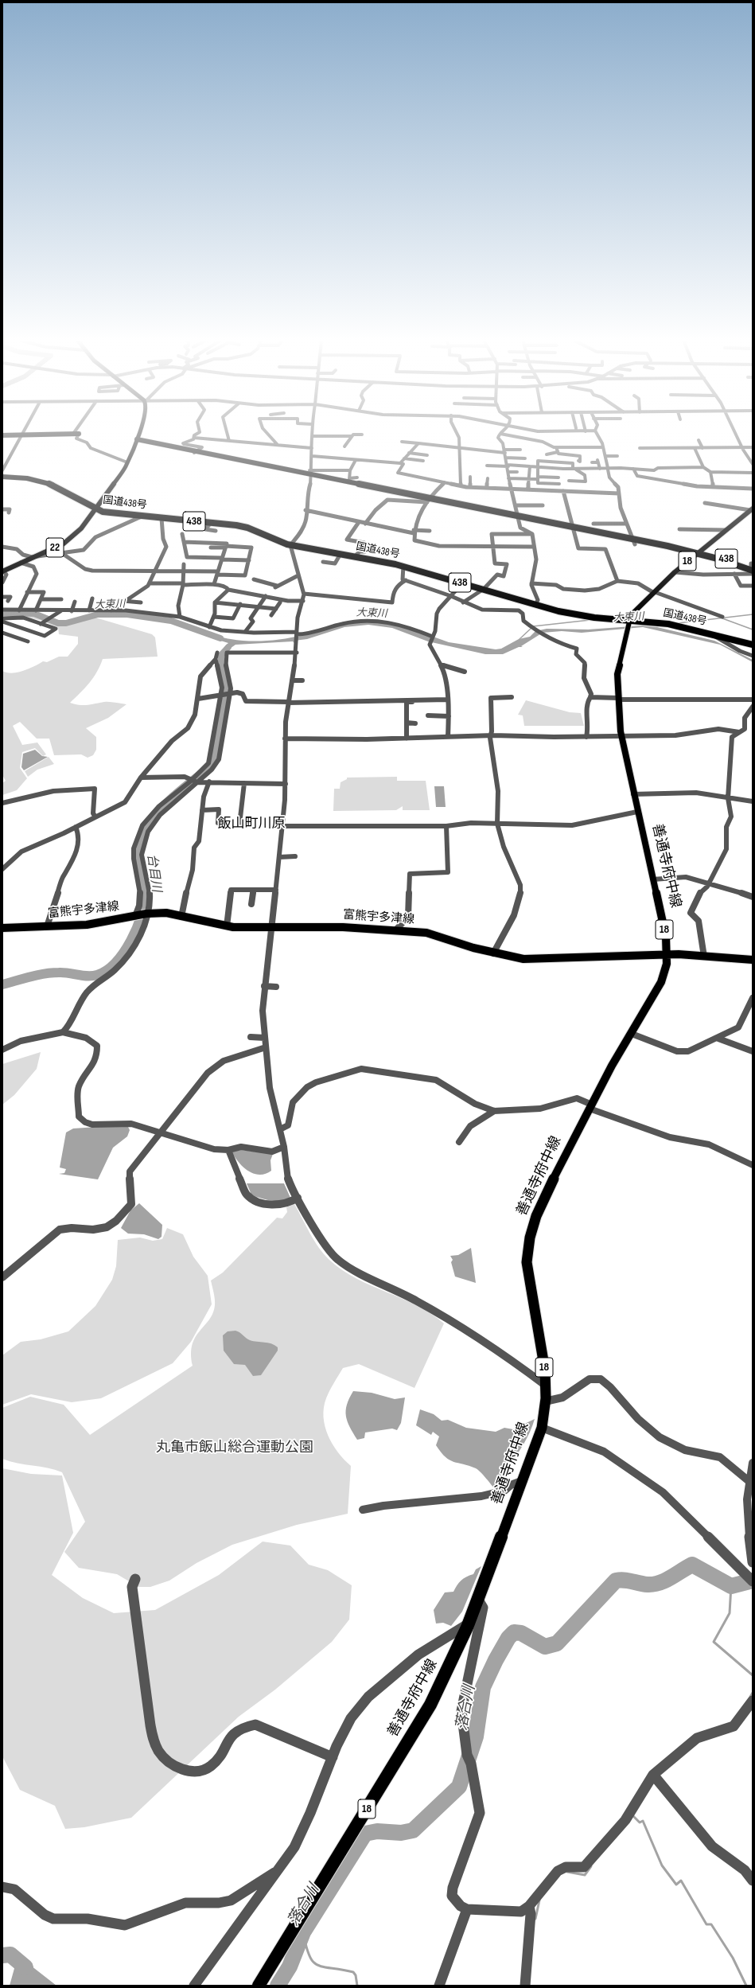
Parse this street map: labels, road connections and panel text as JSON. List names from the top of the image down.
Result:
{
  "streets": {
    "highway": ["国道438号", "438"],
    "main road": [
      "22",
      "18",
      "善通寺府中線",
      "富熊宇多津線"
    ]
  },
  "crossings": [
    ["国道438号", "22"],
    ["国道438号", "18"],
    ["国道438号", "善通寺府中線"],
    ["438", "22"],
    ["438", "18"],
    ["18", "善通寺府中線"],
    ["善通寺府中線", "富熊宇多津線"]
  ],
  "districts": ["飯山町川原"],
  "water": ["大束川", "台目川", "落合川"],
  "parks": ["丸亀市飯山総合運動公園"]
}
